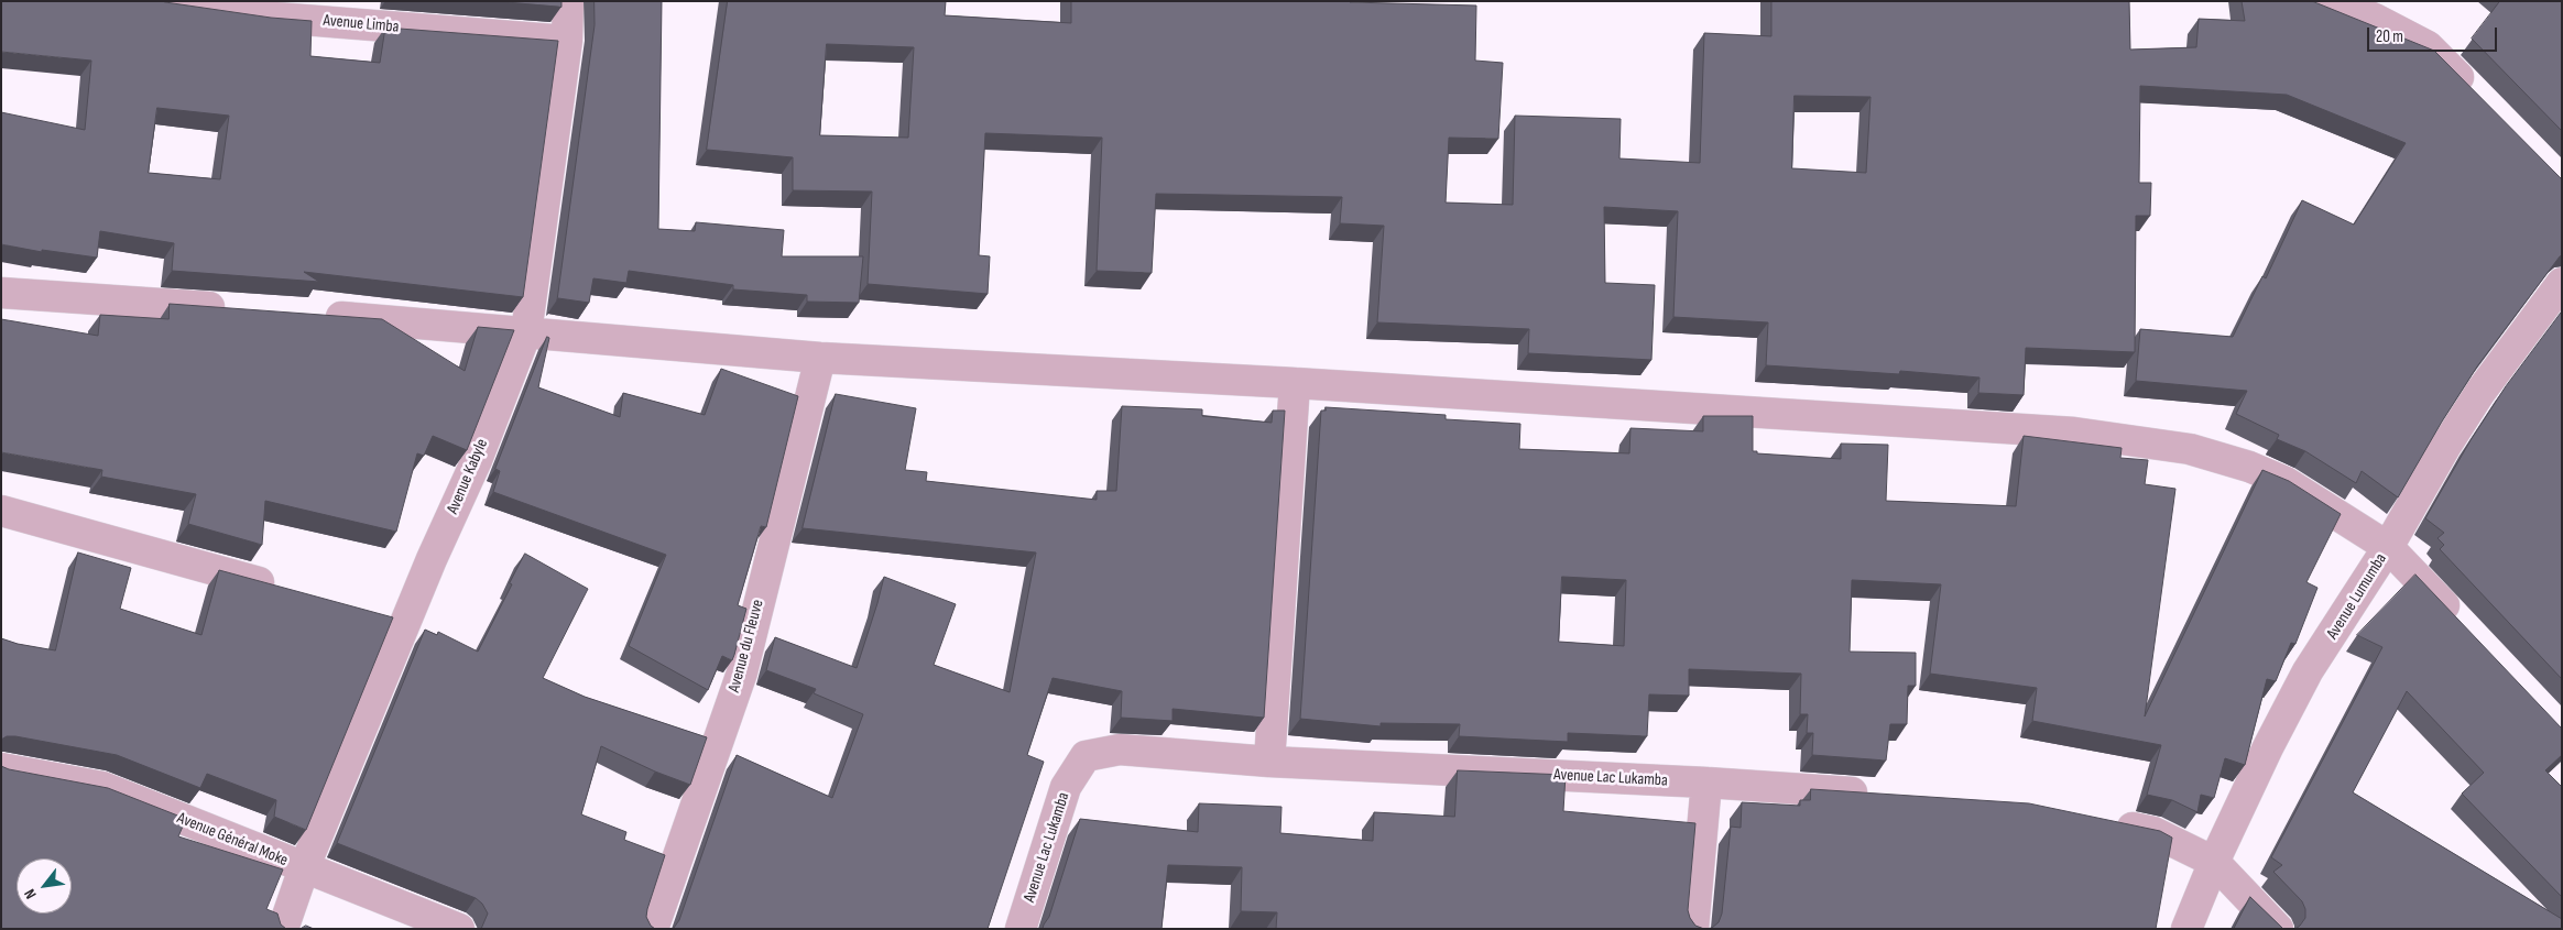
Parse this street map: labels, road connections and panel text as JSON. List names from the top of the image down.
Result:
{
  "streets": {
    "street": [
      "Avenue Limba",
      "Avenue Kabyle",
      "Avenue Lumumba",
      "Avenue du Fleuve",
      "Avenue Lac Lukamba",
      "Avenue Général Moke"
    ]
  },
  "crossings": [
    ["Avenue Limba", "Avenue Kabyle"],
    ["Avenue Kabyle", "Avenue Général Moke"]
  ],
  "scale_bar": "20 m",
  "north": "bottom left"
}
